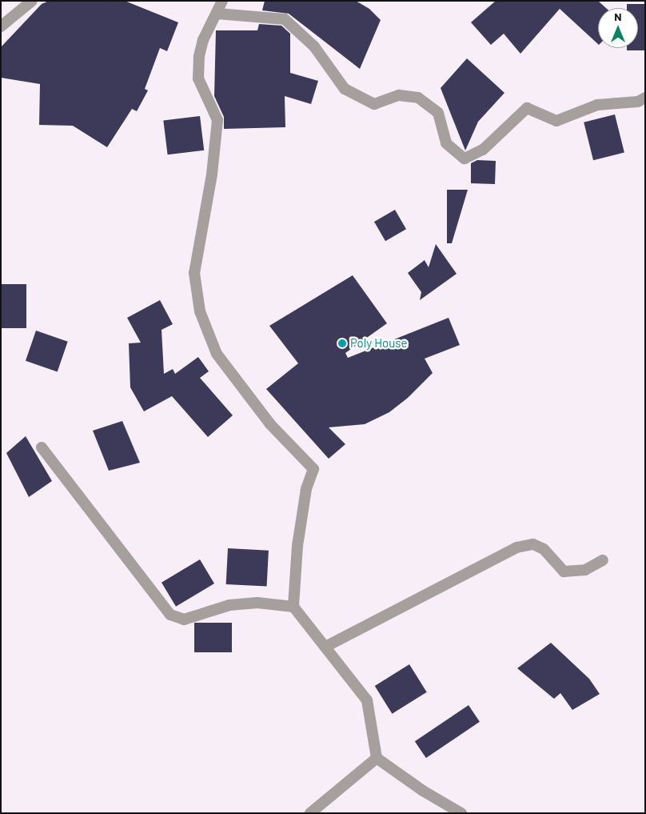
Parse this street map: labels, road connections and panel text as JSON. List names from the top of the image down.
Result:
{
  "places": ["Poly House"],
  "north": "top"
}
